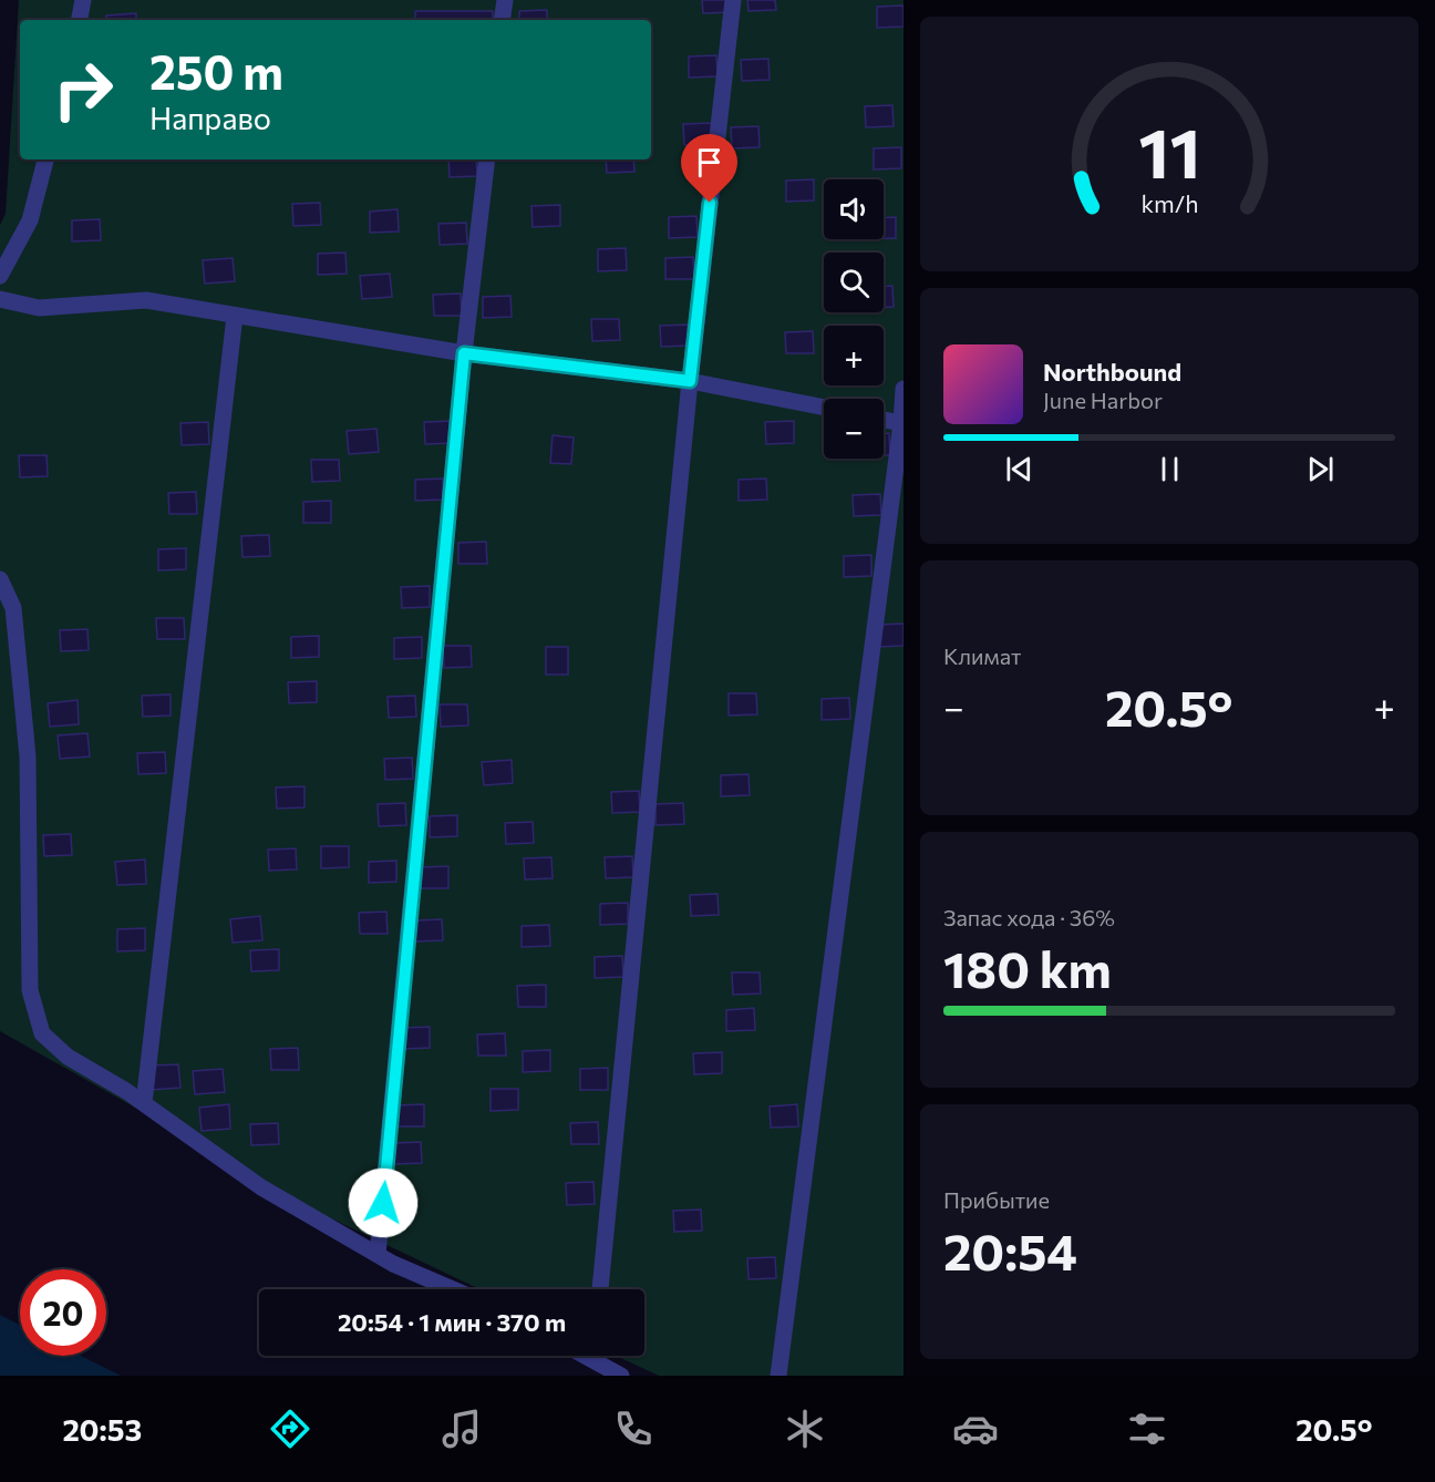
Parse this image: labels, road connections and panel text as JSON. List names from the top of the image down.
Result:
{
  "page": {
    "turn": ["250 m", "Направо"],
    "map_buttons": ["+", "−"],
    "song": ["Northbound", "June Harbor"],
    "tile": [
      "Климат",
      ["Запас хода · 36%", "180 km"],
      ["Прибытие", "20:54"]
    ],
    "heat": ["−", "20.5°", "+"],
    "limit": "20",
    "trip": "20:54 · 1 мин · 370 m",
    "tabs": ["20:53", "20.5°"],
    "gauge": ["11", "km/h"]
  }
}
